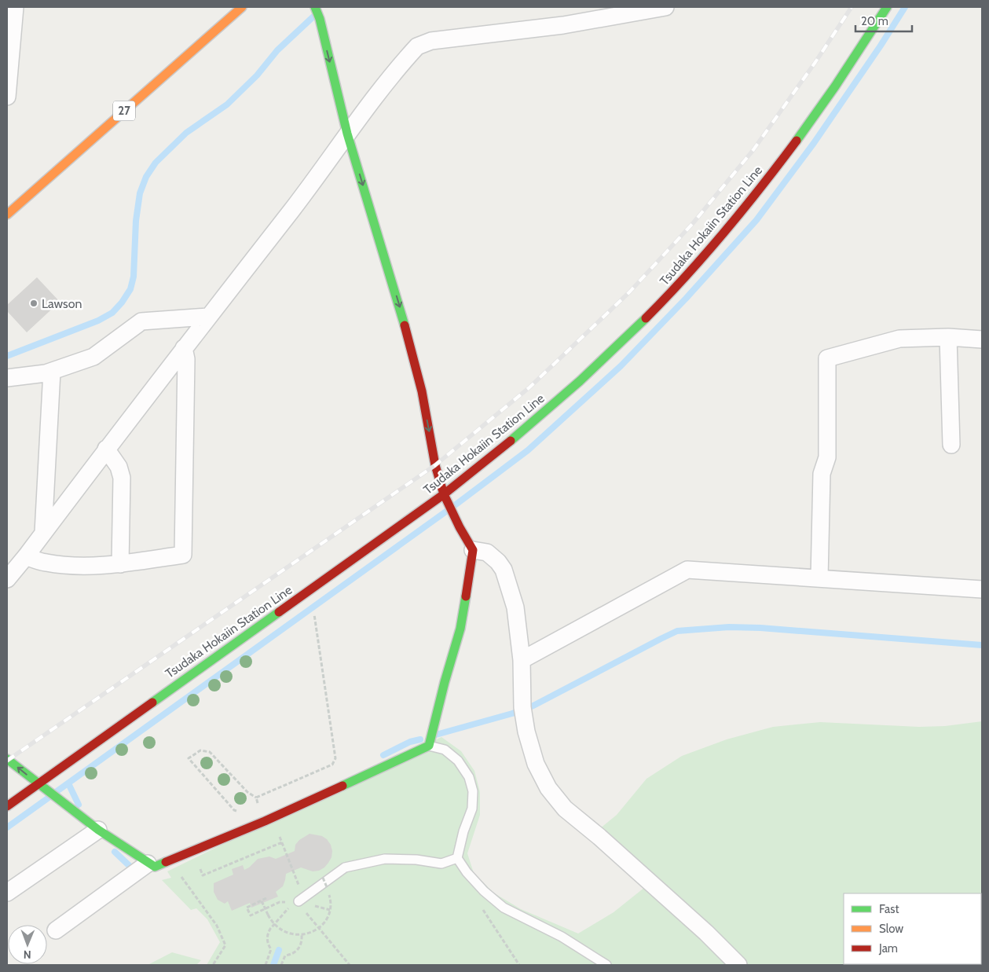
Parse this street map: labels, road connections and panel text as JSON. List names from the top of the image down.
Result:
{
  "streets": {
    "main road": ["27", "Tsudaka Hokaiin Station Line"]
  },
  "places": ["Lawson"],
  "legend": ["Fast", "Slow", "Jam"],
  "scale_bar": "20 m",
  "north": "bottom"
}
